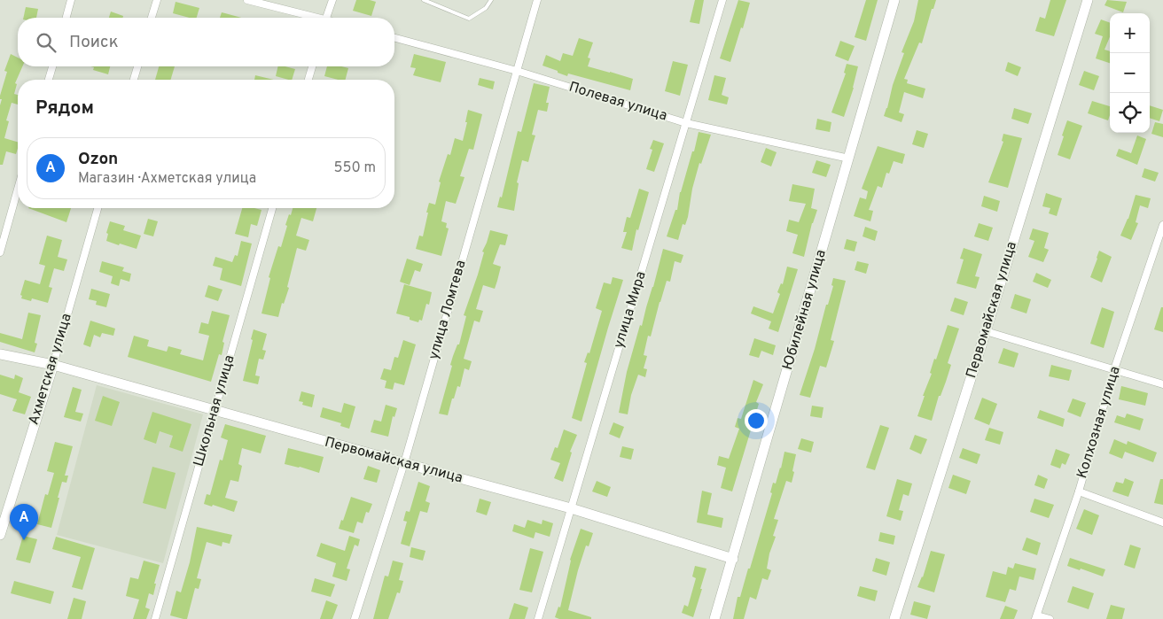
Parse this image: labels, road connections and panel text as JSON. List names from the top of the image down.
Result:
{
  "streets": {
    "street": [
      "Полевая улица",
      "улица Ломтева",
      "улица Мира",
      "Юбилейная улица",
      "Первомайская улица",
      "Ахметская улица",
      "Школьная улица",
      "Колхозная улица"
    ]
  },
  "crossings": [
    ["Полевая улица", "улица Ломтева"],
    ["Полевая улица", "улица Мира"],
    ["Полевая улица", "Юбилейная улица"],
    ["улица Ломтева", "Первомайская улица"],
    ["улица Мира", "Первомайская улица"],
    ["Юбилейная улица", "Первомайская улица"],
    ["Первомайская улица", "Ахметская улица"],
    ["Первомайская улица", "Школьная улица"]
  ],
  "page": {
    "map_buttons": ["+", "−"],
    "search": "Поиск",
    "heading": "Рядом",
    "list": [
      {
        "mark": "A",
        "name": "Ozon",
        "note": "Магазин · Ахметская улица",
        "value": "550 m"
      }
    ],
    "pins": "A"
  }
}
